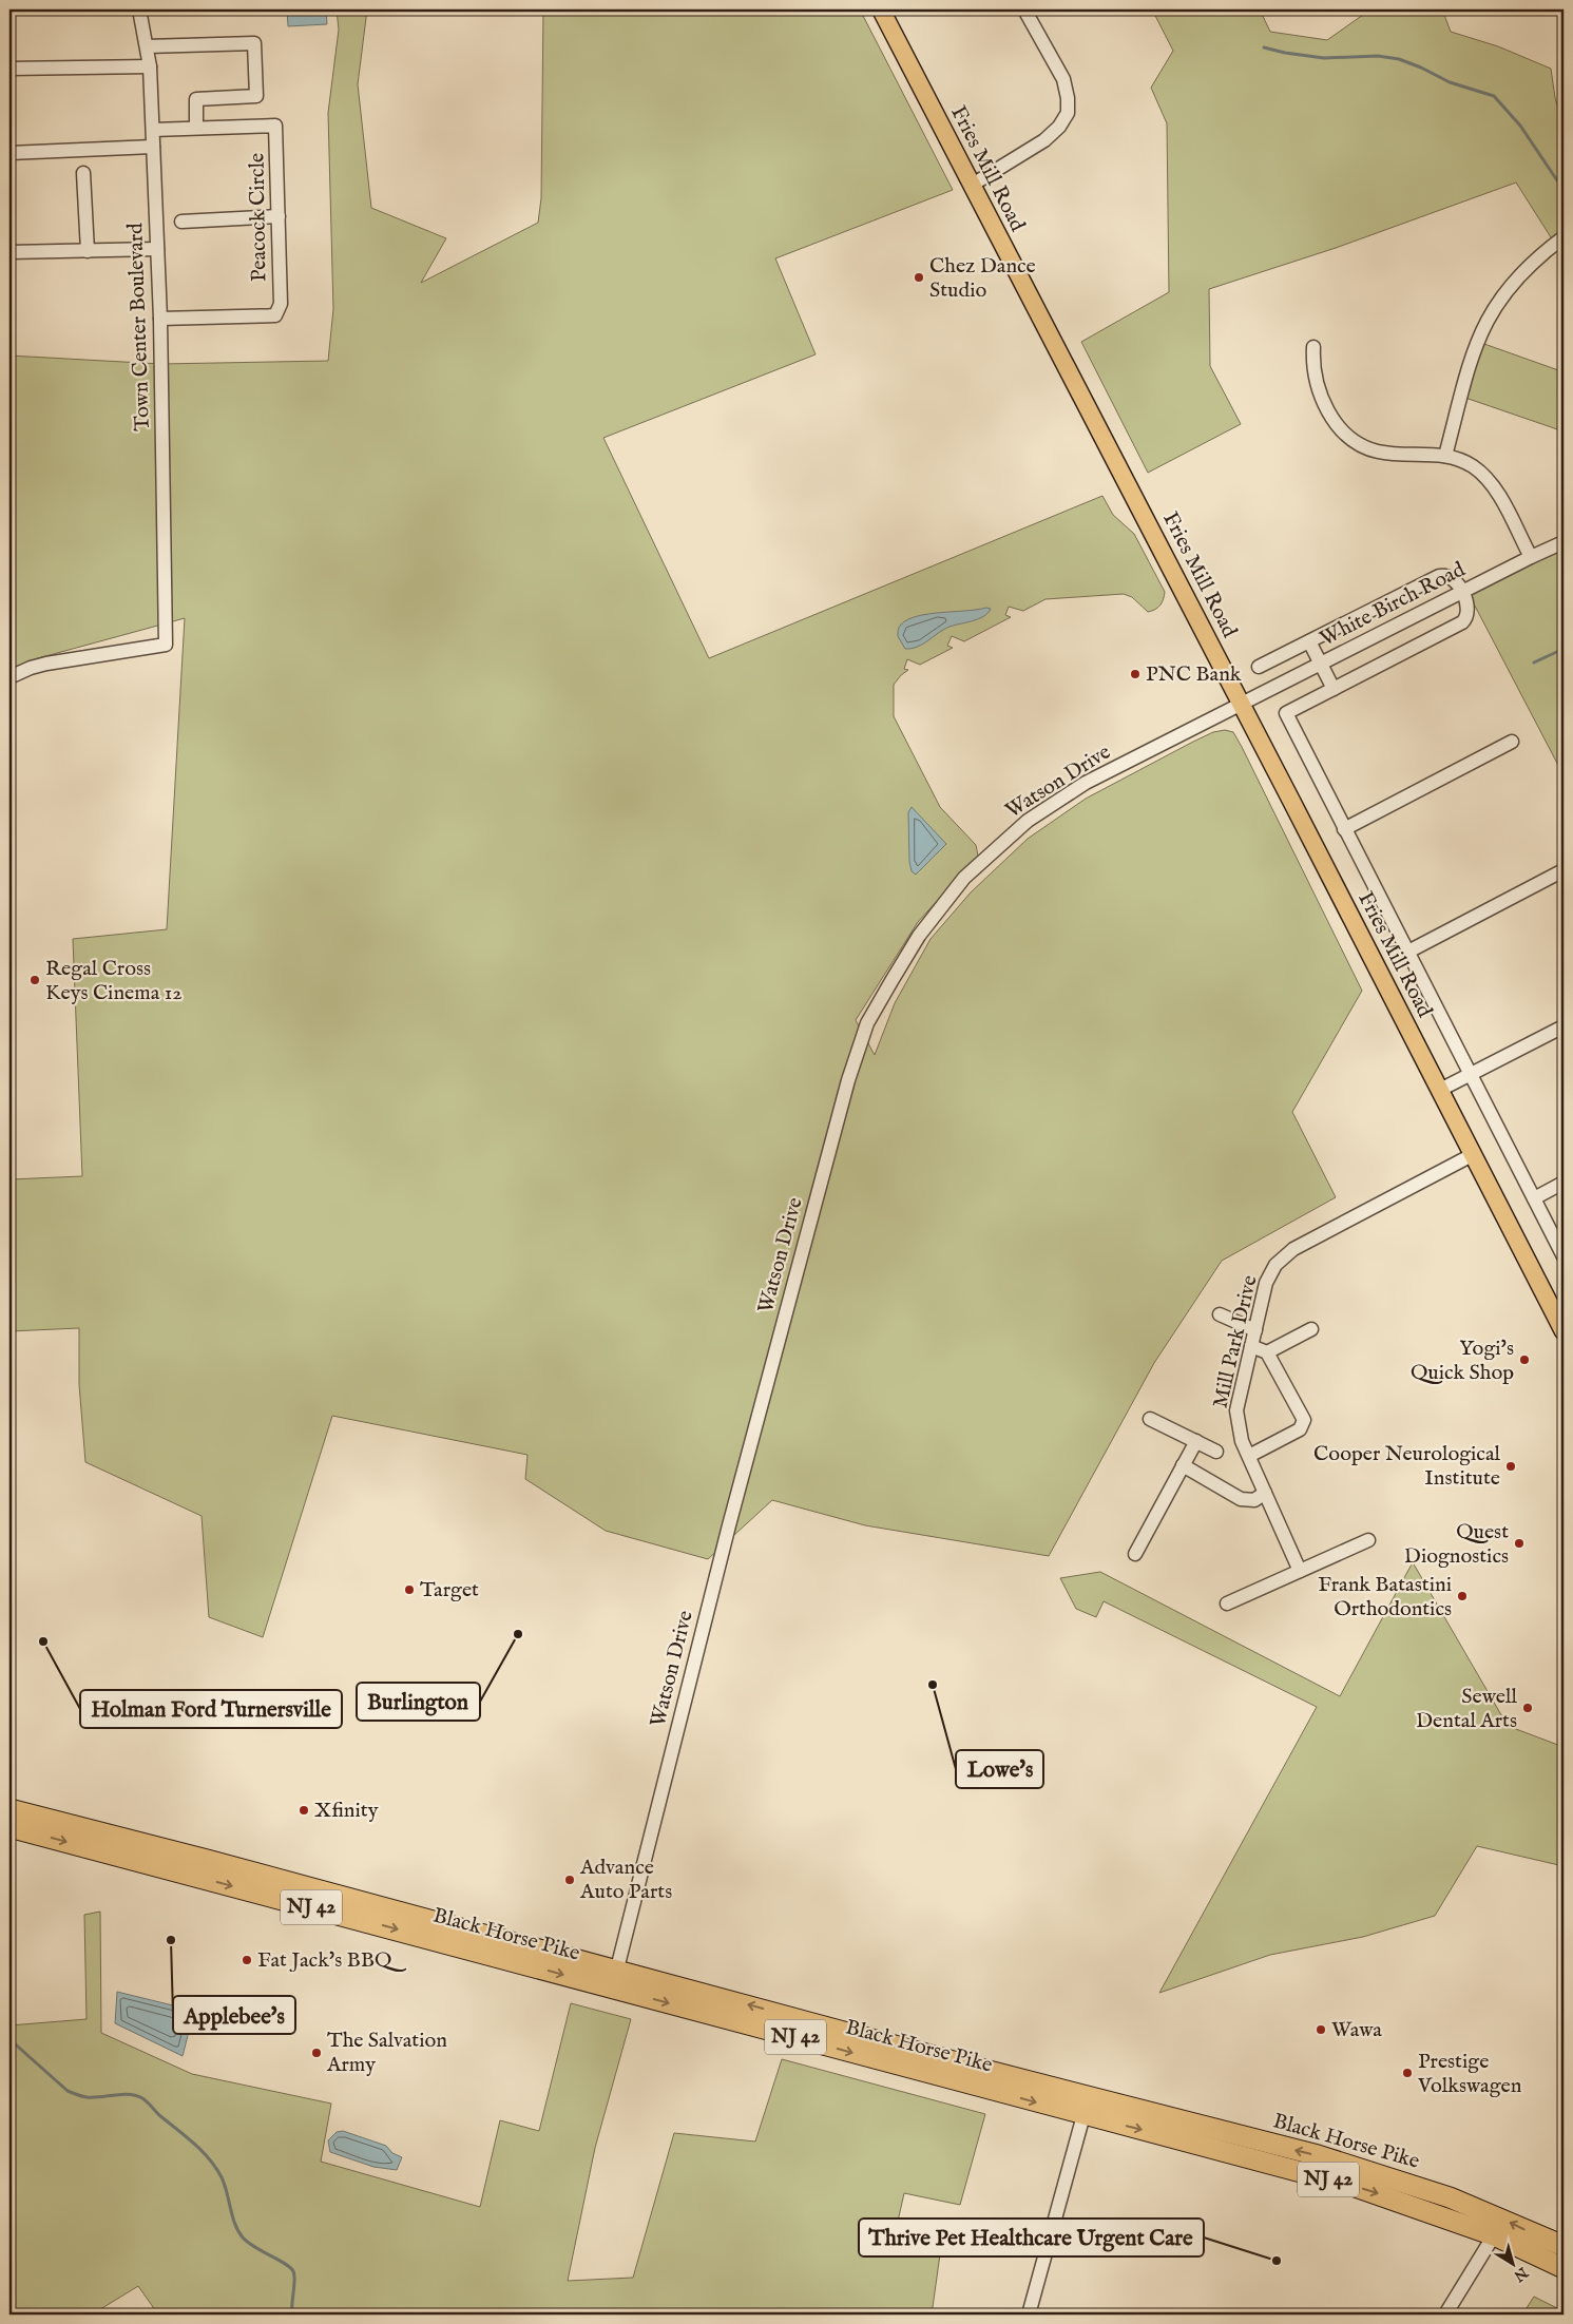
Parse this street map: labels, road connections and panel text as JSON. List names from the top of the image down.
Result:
{
  "streets": {
    "highway": ["NJ 42", "Black Horse Pike"],
    "main road": ["Fries Mill Road"],
    "street": [
      "Peacock Circle",
      "Town Center Boulevard",
      "White Birch Road",
      "Watson Drive",
      "Mill Park Drive"
    ]
  },
  "crossings": [
    ["Fries Mill Road", "White Birch Road"],
    ["Fries Mill Road", "Watson Drive"],
    ["Fries Mill Road", "Mill Park Drive"],
    ["Peacock Circle", "Town Center Boulevard"],
    ["White Birch Road", "Watson Drive"],
    ["Watson Drive", "Black Horse Pike"]
  ],
  "places": [
    "Chez Dance Studio",
    "PNC Bank",
    "Regal Cross Keys Cinema 12",
    "Yogi's Quick Shop",
    "Cooper Neurological Institute",
    "Quest Diognostics",
    "Target",
    "Frank Batastini Orthodontics",
    "Burlington",
    "Holman Ford Turnersville",
    "Lowe's",
    "Sewell Dental Arts",
    "Xfinity",
    "Advance Auto Parts",
    "Applebee's",
    "Fat Jack's BBQ",
    "Wawa",
    "The Salvation Army",
    "Prestige Volkswagen",
    "Thrive Pet Healthcare Urgent Care"
  ],
  "north": "bottom right"
}
